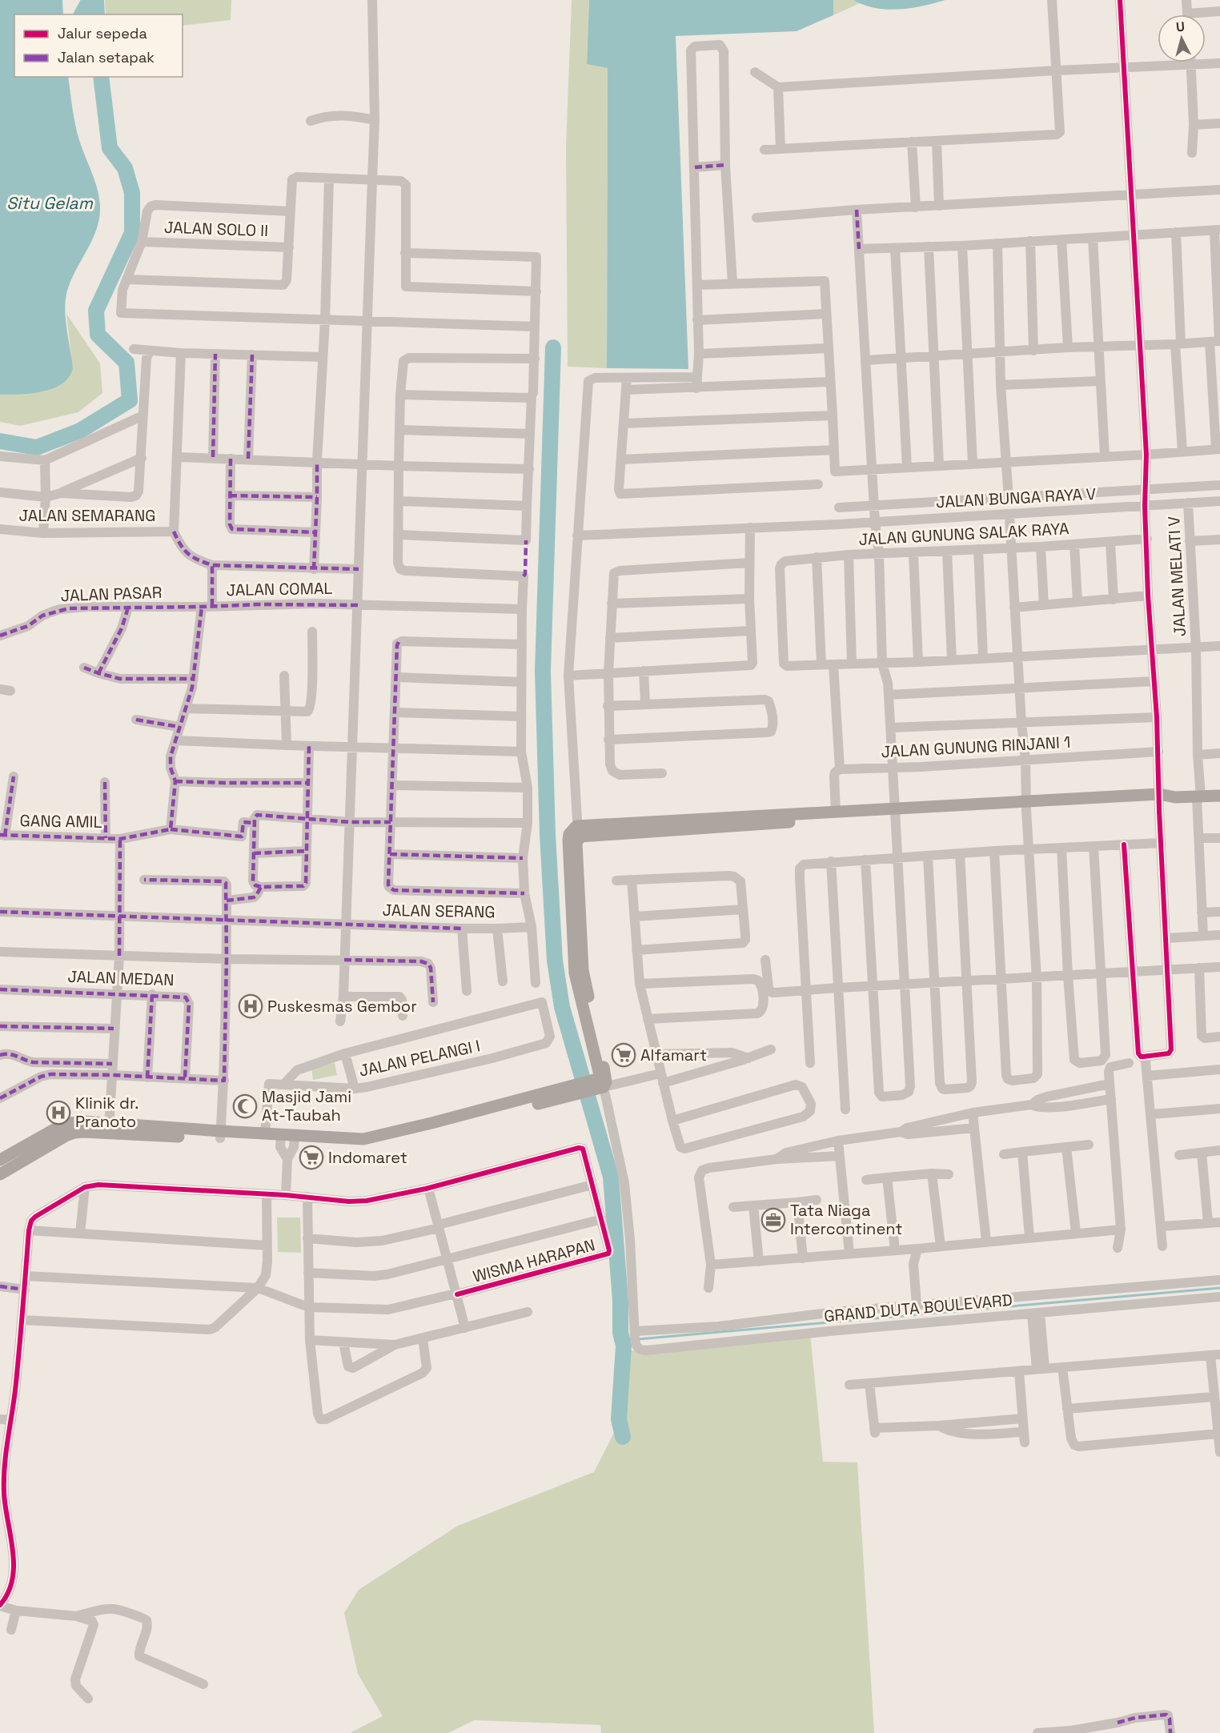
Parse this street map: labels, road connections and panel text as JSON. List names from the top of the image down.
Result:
{
  "streets": {
    "street": [
      "JALAN SOLO II",
      "JALAN BUNGA RAYA V",
      "JALAN SEMARANG",
      "JALAN GUNUNG SALAK RAYA",
      "JALAN MELATI V",
      "JALAN COMAL",
      "JALAN PASAR",
      "JALAN GUNUNG RINJANI 1",
      "GANG AMIL",
      "JALAN SERANG",
      "JALAN MEDAN",
      "JALAN PELANGI I",
      "WISMA HARAPAN",
      "GRAND DUTA BOULEVARD"
    ]
  },
  "crossings": [
    ["JALAN BUNGA RAYA V", "JALAN MELATI V"],
    ["JALAN COMAL", "JALAN PASAR"]
  ],
  "water": ["Situ Gelam"],
  "places": {
    "hospital": ["Puskesmas Gembor", "Klinik dr. Pranoto"],
    "supermarket": ["Alfamart", "Indomaret"],
    "mosque": ["Masjid Jami At-Taubah"],
    "office": ["Tata Niaga Intercontinent"]
  },
  "legend": ["Jalur sepeda", "Jalan setapak"],
  "north": "top"
}
